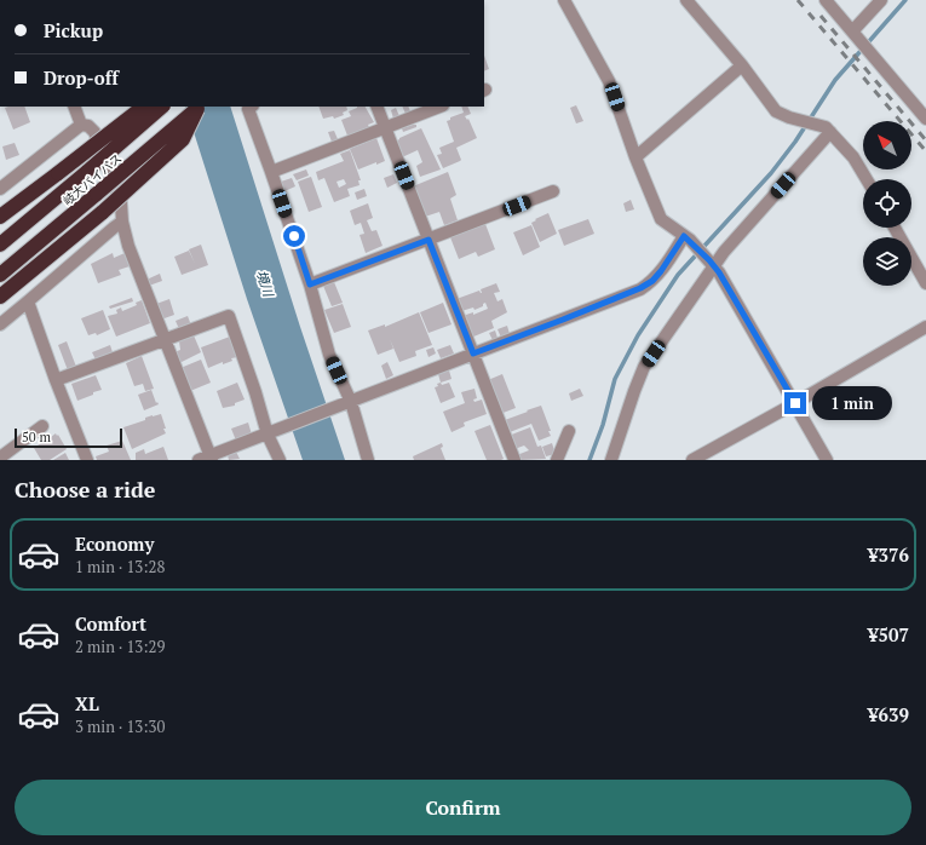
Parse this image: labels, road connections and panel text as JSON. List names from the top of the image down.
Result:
{
  "streets": {
    "highway": ["岐大バイパス"]
  },
  "water": ["境川"],
  "scale_bar": "50 m",
  "north": "top left",
  "page": {
    "banner": ["Pickup", "Drop-off"],
    "bubble": "1 min",
    "scale": "50 m",
    "heading": "Choose a ride",
    "list": [
      {
        "name": "Economy",
        "note": "1 min · 13:28",
        "value": "¥376"
      },
      {
        "name": "Comfort",
        "note": "2 min · 13:29",
        "value": "¥507"
      },
      {
        "name": "XL",
        "note": "3 min · 13:30",
        "value": "¥639"
      }
    ],
    "buttons": "Confirm"
  }
}
